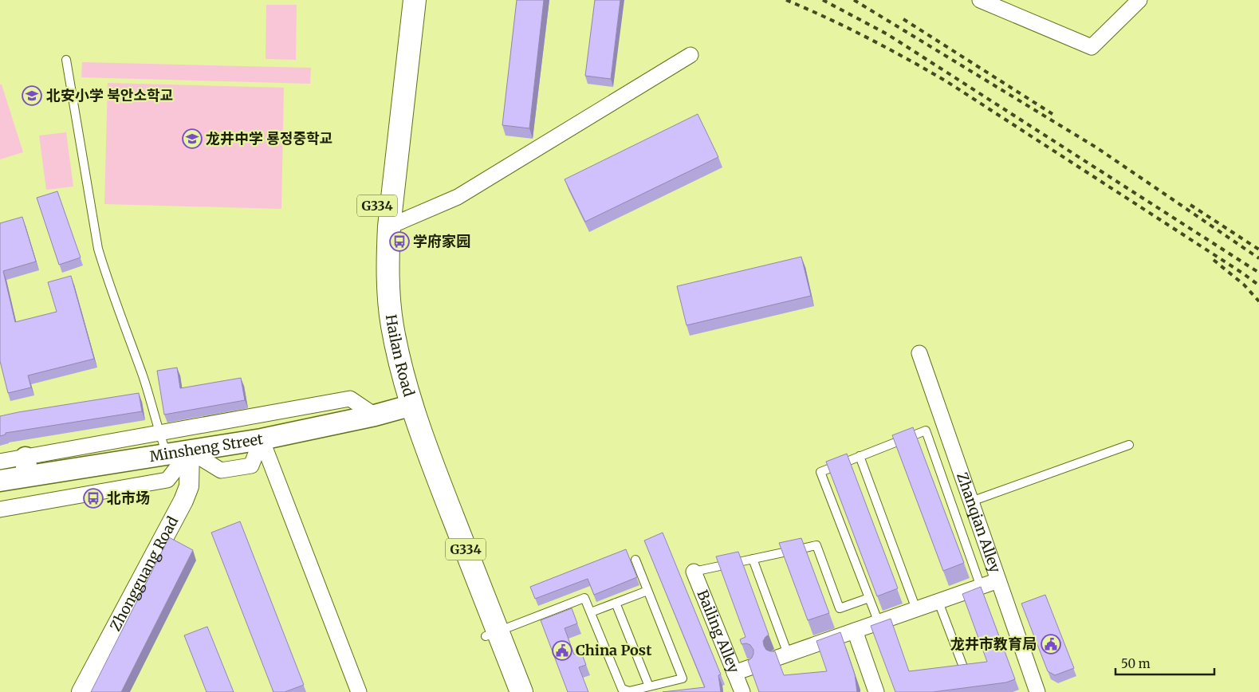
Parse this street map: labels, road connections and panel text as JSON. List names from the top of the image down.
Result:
{
  "streets": {
    "highway": ["G334", "Hailan Road"],
    "main road": ["Minsheng Street"],
    "street": ["Zhanqian Alley", "Zhongguang Road", "Bailing Alley"]
  },
  "crossings": [
    ["Hailan Road", "Minsheng Street"],
    ["Minsheng Street", "Zhongguang Road"]
  ],
  "places": {
    "school or university": ["北安小学 북안소학교", "龙井中学 룡정중학교"],
    "bus stop": ["学府家园", "北市场"],
    "public building": ["龙井市教育局", "China Post"]
  },
  "scale_bar": "50 m"
}
